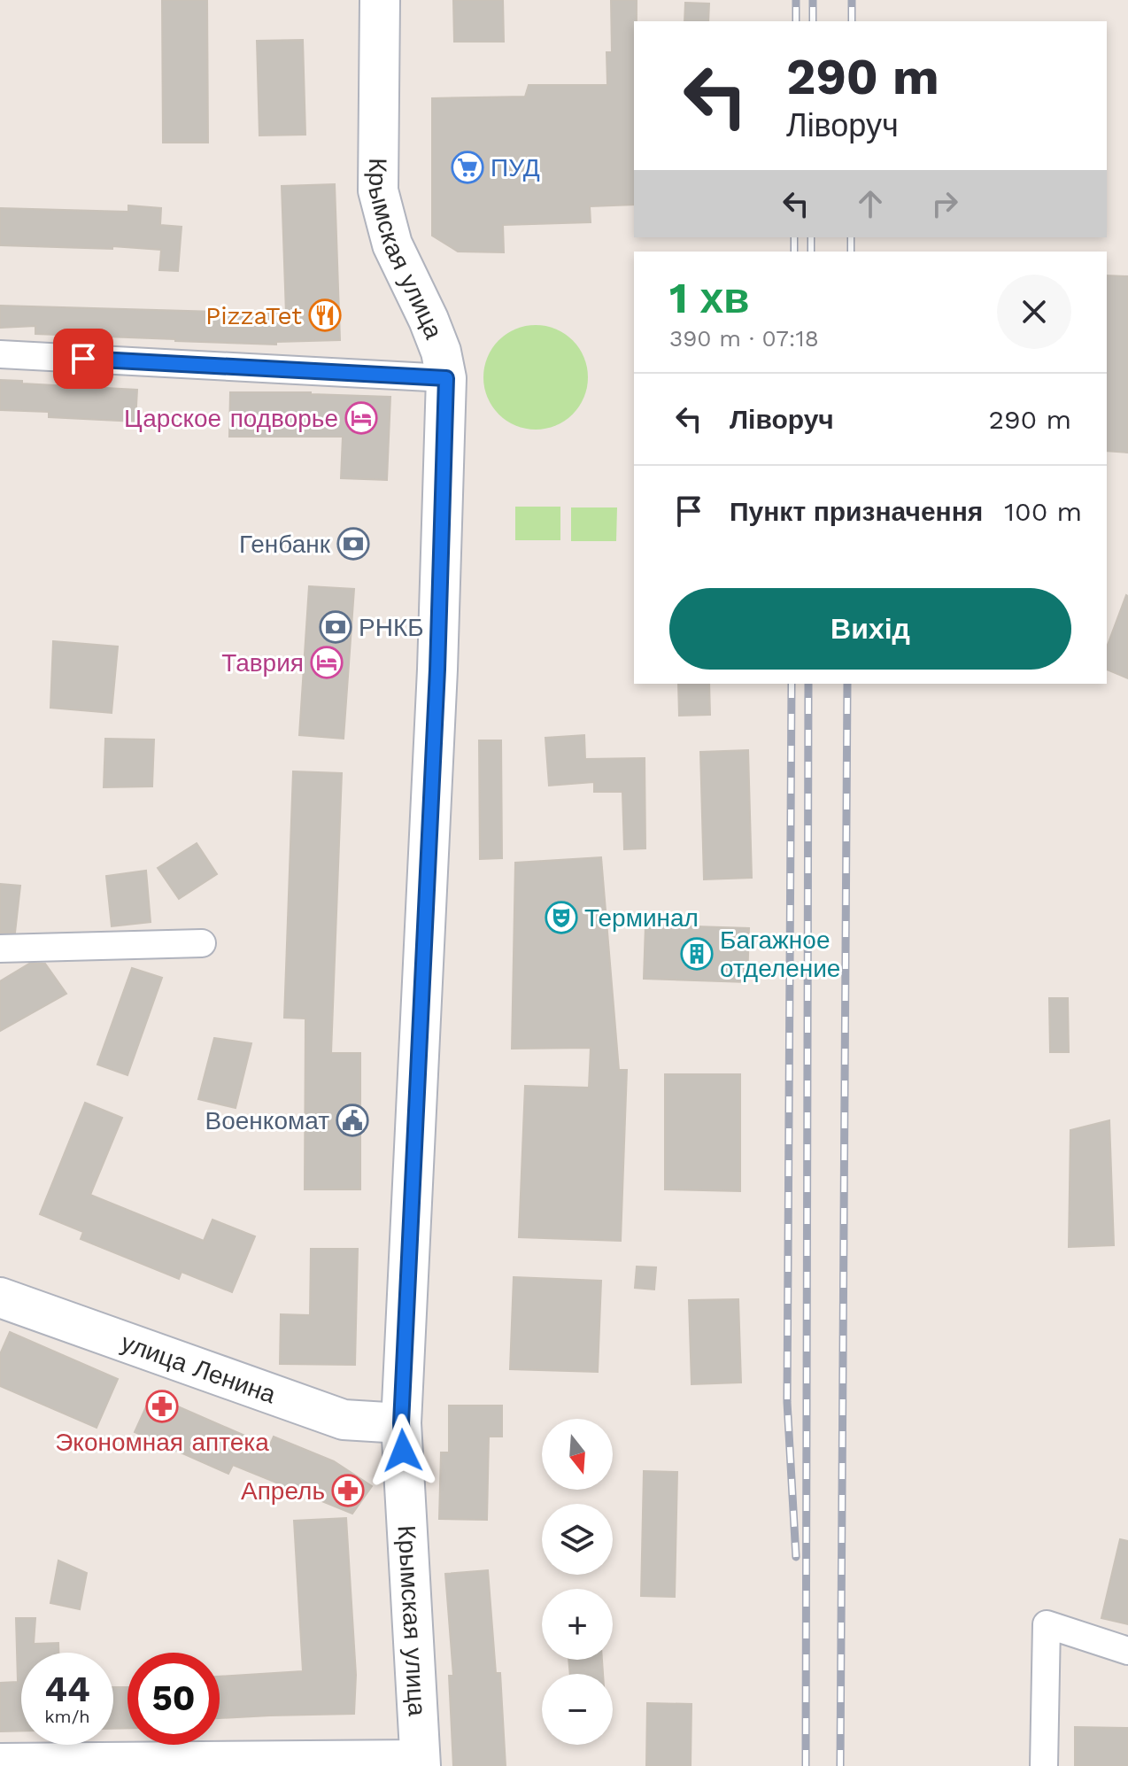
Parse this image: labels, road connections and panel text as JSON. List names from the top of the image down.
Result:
{
  "streets": {
    "main road": ["Крымская улица", "улица Ленина"]
  },
  "crossings": [
    ["Крымская улица", "улица Ленина"]
  ],
  "places": {
    "supermarket": ["ПУД"],
    "restaurant": ["PizzaTet"],
    "hotel": ["Царское подворье", "Таврия"],
    "bank": ["Генбанк", "РНКБ"],
    "theatre": ["Терминал"],
    "building": ["Багажное отделение"],
    "public building": ["Военкомат"],
    "pharmacy": ["Экономная аптека", "Апрель"]
  },
  "north": "bottom",
  "page": {
    "turn": ["290 m", "Ліворуч"],
    "heading": ["1 хв", "390 m · 07:18"],
    "list": [
      {
        "name": "Ліворуч",
        "value": "290 m"
      },
      {
        "name": "Пункт призначення",
        "value": "100 m"
      }
    ],
    "buttons": "Вихід",
    "map_buttons": ["+", "−"],
    "speed": "44 km/h",
    "limit": "50"
  }
}
